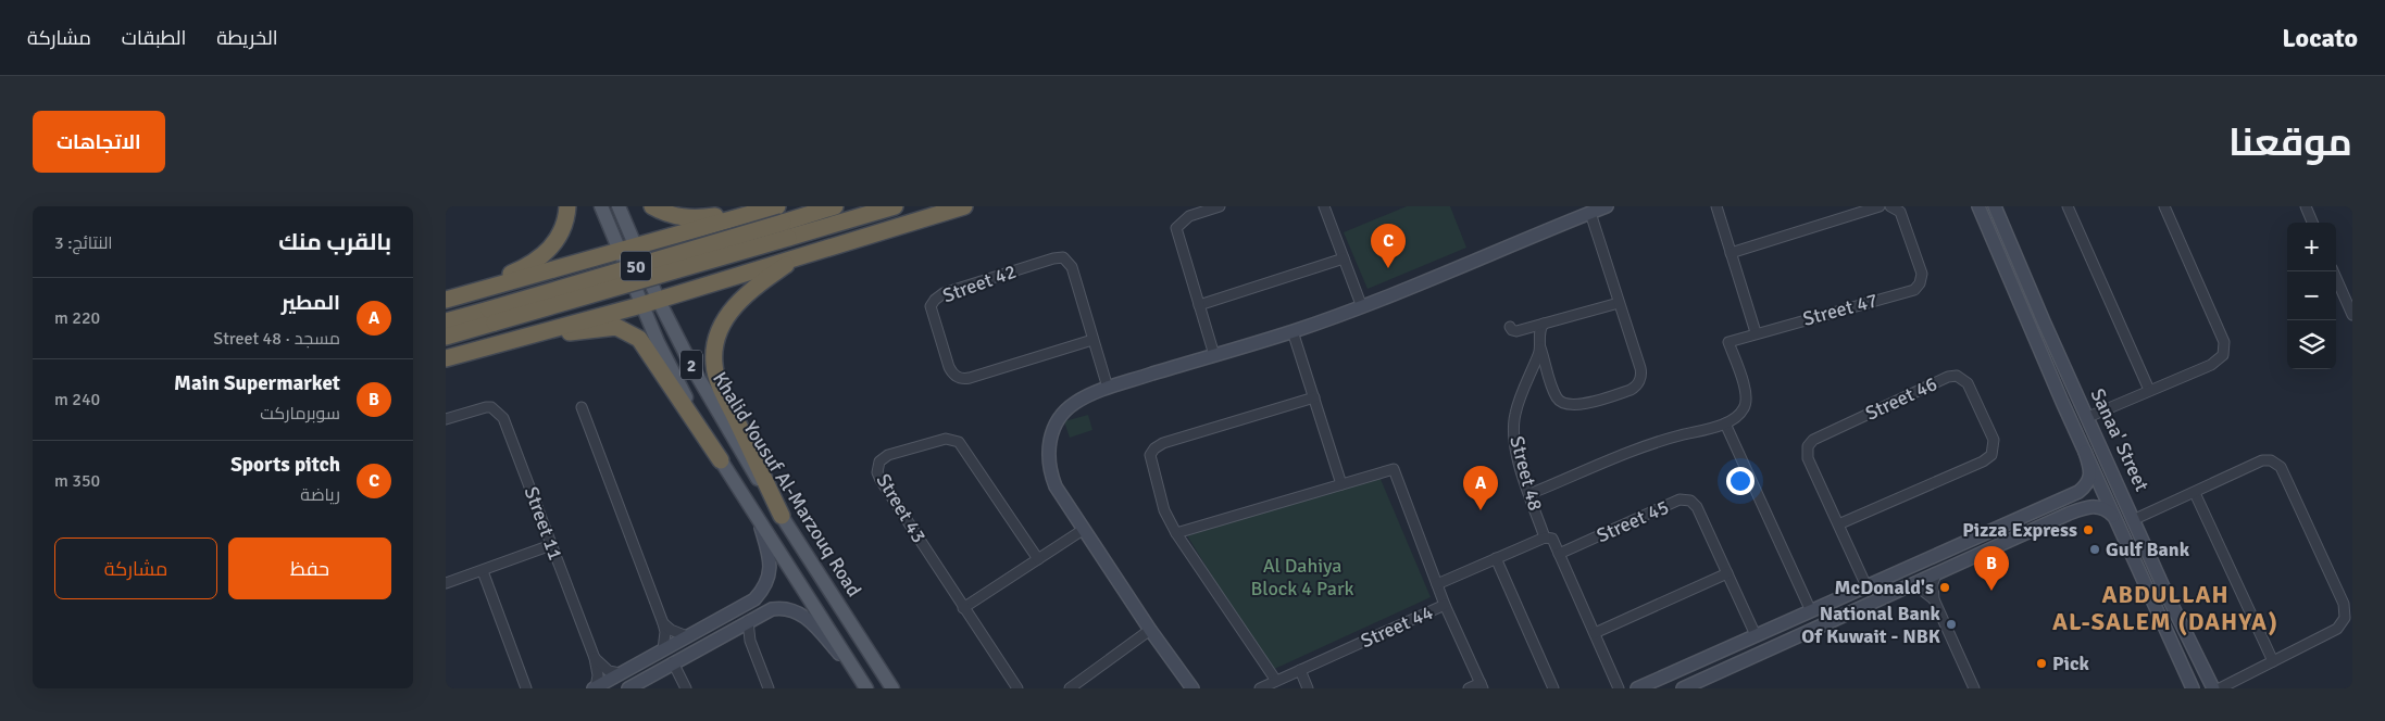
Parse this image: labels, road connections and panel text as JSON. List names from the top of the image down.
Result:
{
  "streets": {
    "highway": ["50"],
    "main road": ["2", "Khalid Yousuf Al-Marzouq Road"],
    "street": [
      "Street 42",
      "Street 47",
      "Street 46",
      "Sanaa' Street",
      "Street 48",
      "Street 43",
      "Street 45",
      "Street 11",
      "Street 44"
    ]
  },
  "districts": ["ABDULLAH AL-SALEM (DAHYA)"],
  "parks": ["Al Dahiya Block 4 Park"],
  "places": [
    "Pizza Express",
    "Gulf Bank",
    "McDonald's",
    "National Bank Of Kuwait - NBK",
    "Pick"
  ],
  "page": {
    "header": "Locato",
    "nav": ["الخريطة", "الطبقات", "مشاركة"],
    "title": "موقعنا",
    "buttons": [
      "الاتجاهات",
      ["حفظ", "مشاركة"]
    ],
    "heading": ["بالقرب منك", "النتائج: 3"],
    "map_buttons": ["+", "−"],
    "pins": ["C", "A", "B"],
    "list": [
      {
        "mark": "A",
        "name": "المطير",
        "note": "مسجد · Street 48",
        "value": "220 m"
      },
      {
        "mark": "B",
        "name": "Main Supermarket",
        "note": "سوبرماركت",
        "value": "240 m"
      },
      {
        "mark": "C",
        "name": "Sports pitch",
        "note": "رياضة",
        "value": "350 m"
      }
    ]
  }
}
